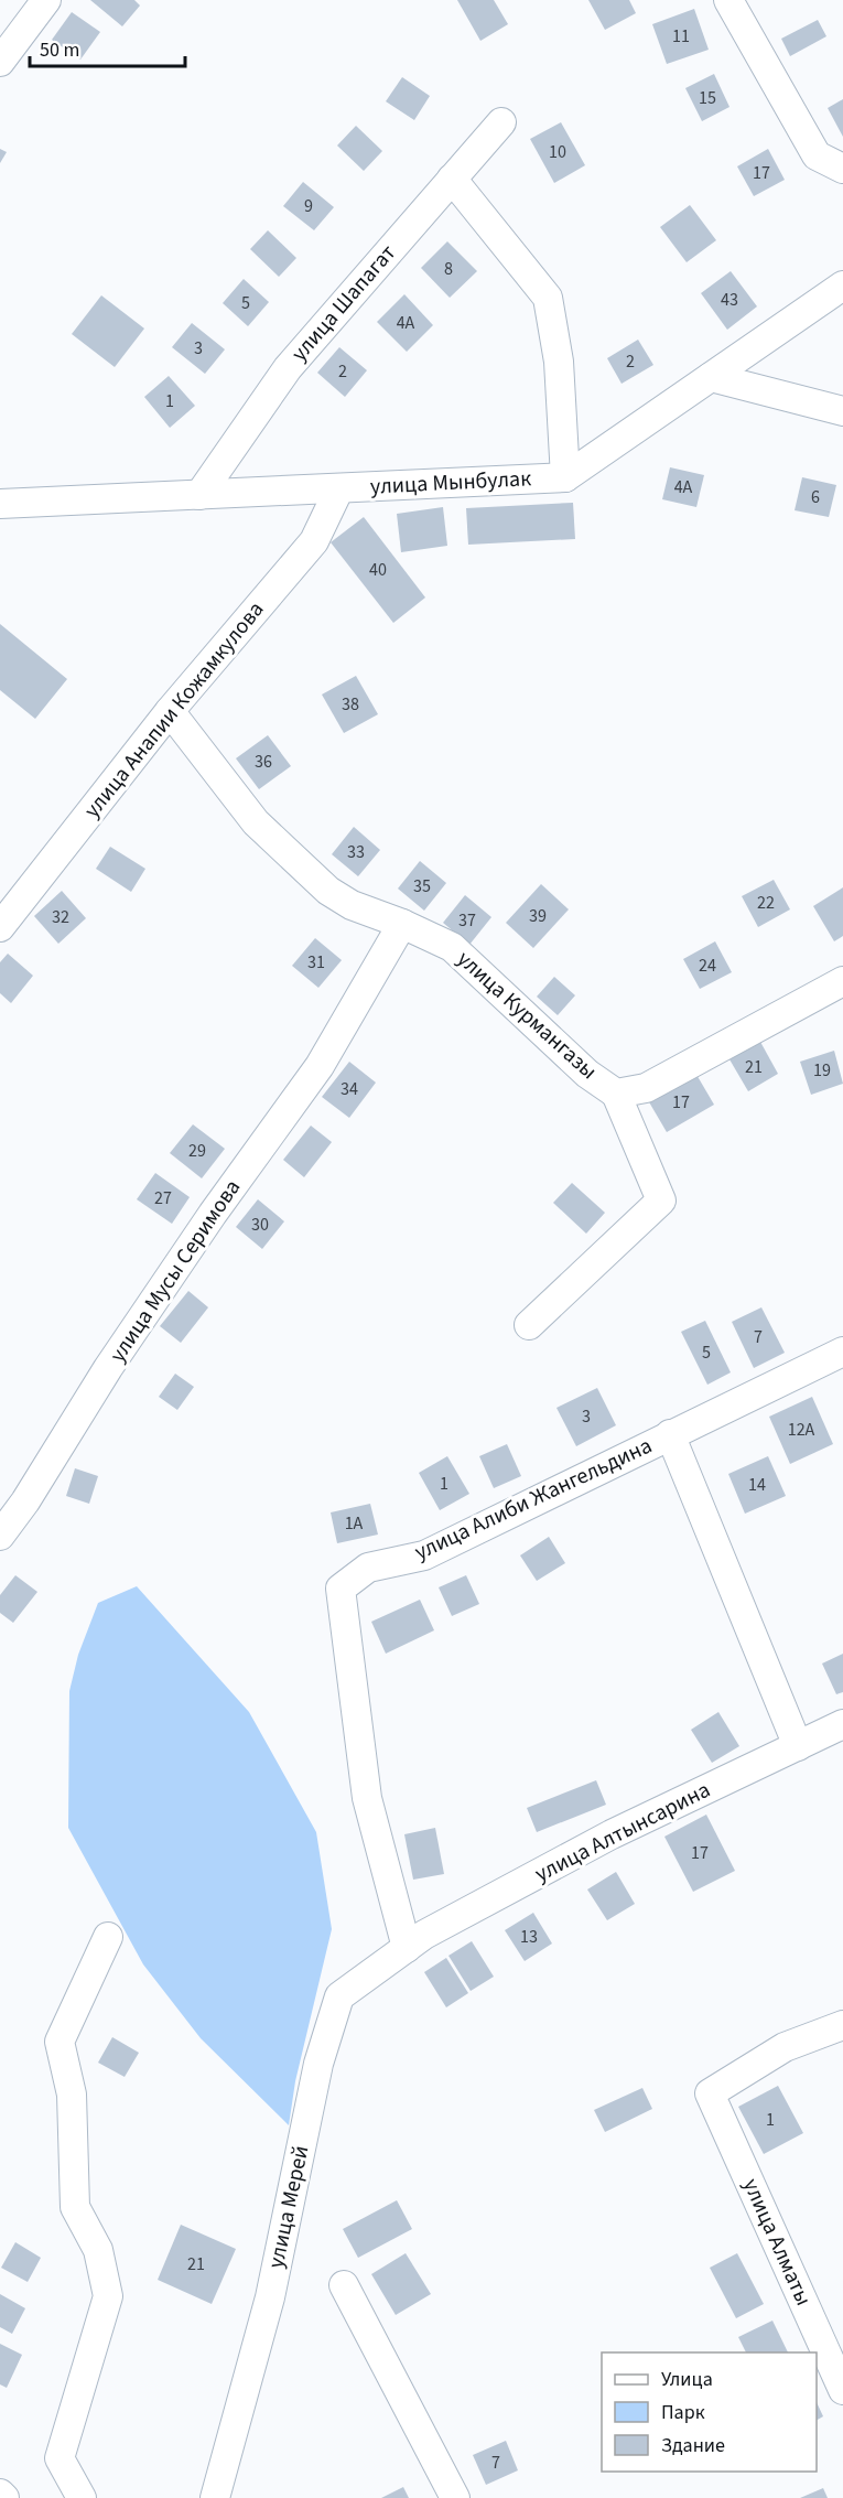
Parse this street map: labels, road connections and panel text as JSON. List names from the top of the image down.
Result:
{
  "streets": {
    "street": [
      "улица Шапагат",
      "улица Мынбулак",
      "улица Анапии Кожамкулова",
      "улица Курмангазы",
      "улица Мусы Серимова",
      "улица Алиби Жангельдина",
      "улица Алтынсарина",
      "улица Мерей",
      "улица Алматы"
    ]
  },
  "crossings": [
    ["улица Шапагат", "улица Мынбулак"],
    ["улица Мынбулак", "улица Анапии Кожамкулова"],
    ["улица Анапии Кожамкулова", "улица Курмангазы"],
    ["улица Курмангазы", "улица Мусы Серимова"],
    ["улица Алиби Жангельдина", "улица Алтынсарина"],
    ["улица Алиби Жангельдина", "улица Мерей"],
    ["улица Алтынсарина", "улица Мерей"]
  ],
  "house_numbers": [
    "11",
    "15",
    "10",
    "17",
    "9",
    "8",
    "43",
    "5",
    "4А",
    "3",
    "2",
    "2",
    "1",
    "4А",
    "6",
    "40",
    "38",
    "36",
    "33",
    "35",
    "22",
    "39",
    "32",
    "37",
    "31",
    "24",
    "21",
    "19",
    "34",
    "17",
    "29",
    "27",
    "30",
    "7",
    "5",
    "3",
    "12А",
    "1",
    "14",
    "1А",
    "17",
    "13",
    "1",
    "21",
    "7"
  ],
  "legend": ["Улица", "Парк", "Здание"],
  "scale_bar": "50 m"
}
